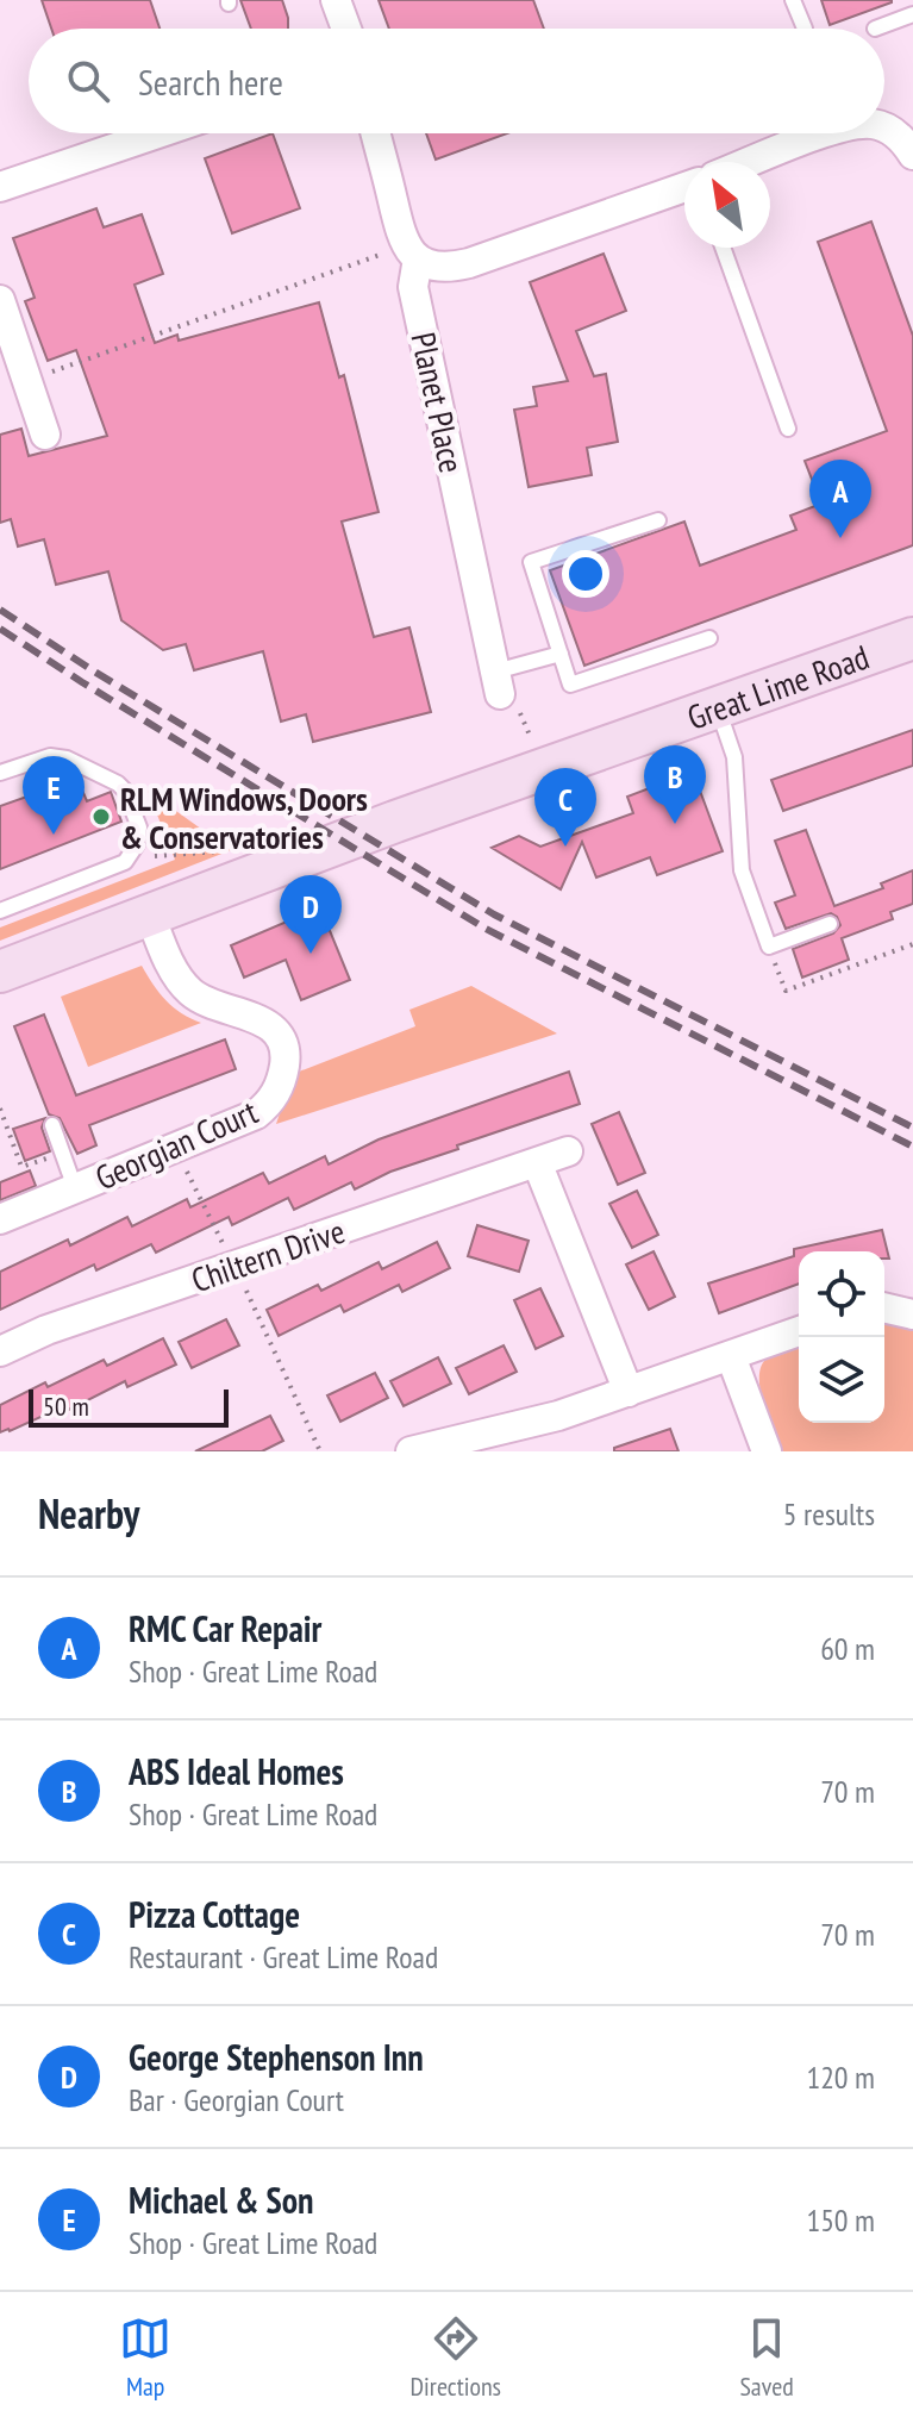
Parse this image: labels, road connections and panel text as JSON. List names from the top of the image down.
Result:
{
  "streets": {
    "main road": ["Great Lime Road"],
    "street": ["Planet Place", "Georgian Court", "Chiltern Drive"]
  },
  "crossings": [
    ["Great Lime Road", "Georgian Court"]
  ],
  "places": ["RLM Windows, Doors & Conservatories"],
  "scale_bar": "50 m",
  "north": "top left",
  "page": {
    "search": "Search here",
    "pins": [
      "A",
      "B",
      "E",
      "C",
      "D"
    ],
    "scale": "50 m",
    "heading": ["Nearby", "5 results"],
    "list": [
      {
        "mark": "A",
        "name": "RMC Car Repair",
        "note": "Shop · Great Lime Road",
        "value": "60 m"
      },
      {
        "mark": "B",
        "name": "ABS Ideal Homes",
        "note": "Shop · Great Lime Road",
        "value": "70 m"
      },
      {
        "mark": "C",
        "name": "Pizza Cottage",
        "note": "Restaurant · Great Lime Road",
        "value": "70 m"
      },
      {
        "mark": "D",
        "name": "George Stephenson Inn",
        "note": "Bar · Georgian Court",
        "value": "120 m"
      },
      {
        "mark": "E",
        "name": "Michael & Son",
        "note": "Shop · Great Lime Road",
        "value": "150 m"
      }
    ],
    "nav": ["Map", "Directions", "Saved"]
  }
}
